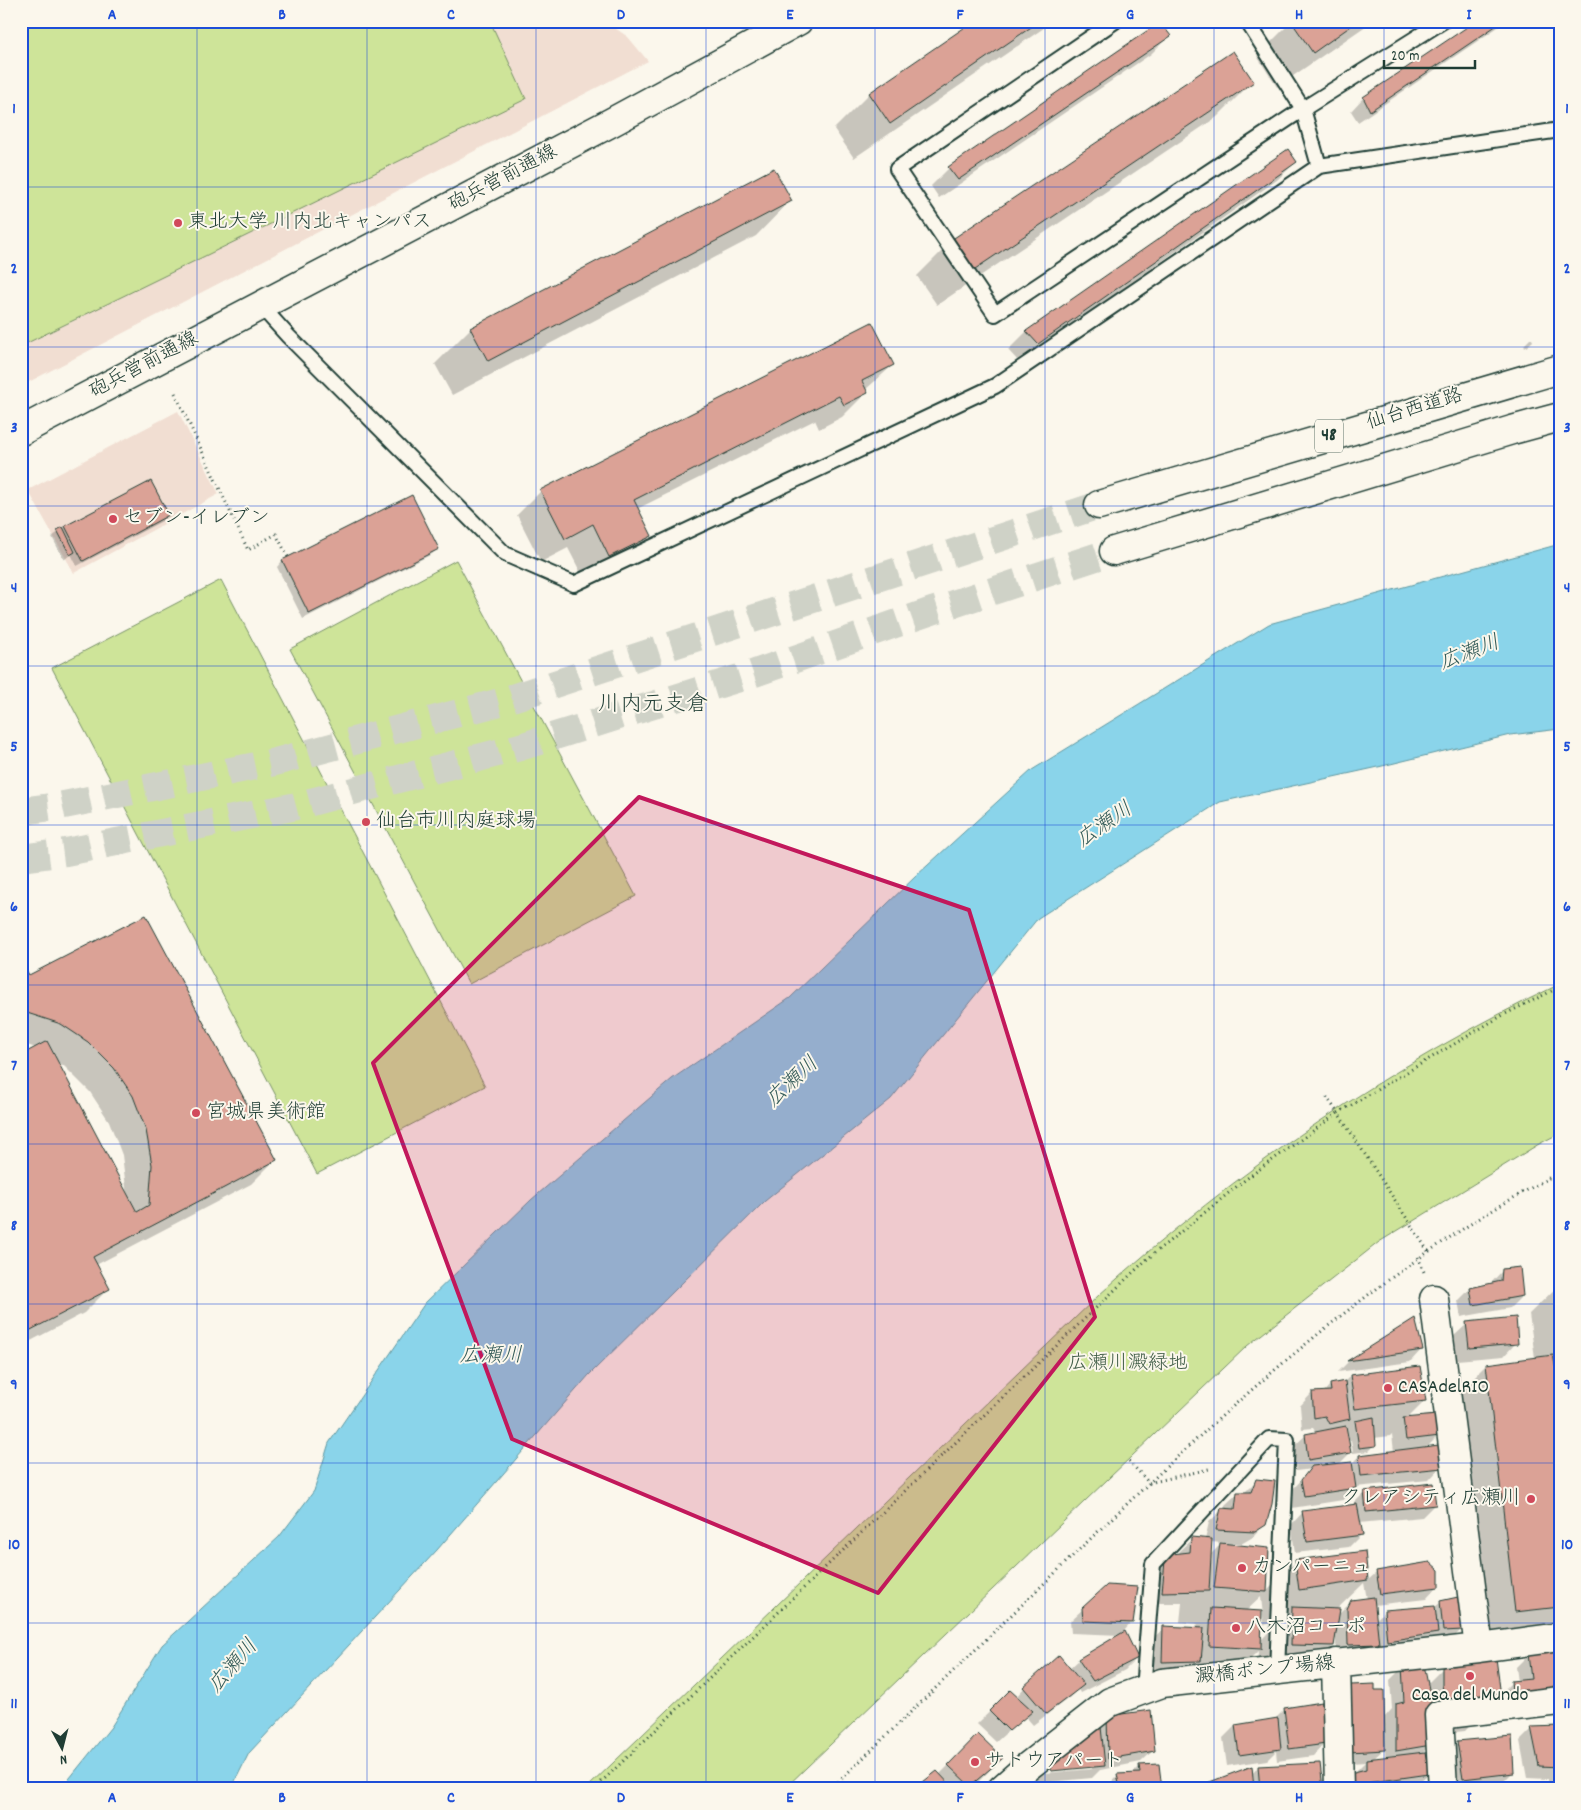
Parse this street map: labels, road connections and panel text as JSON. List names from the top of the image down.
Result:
{
  "streets": {
    "main road": [
      "砲兵営前通線",
      "仙台西道路",
      "48",
      "澱橋ポンプ場線"
    ]
  },
  "districts": ["川内元支倉"],
  "water": ["広瀬川"],
  "parks": ["広瀬川澱緑地"],
  "places": [
    "東北大学 川内北キャンパス",
    "セブン-イレブン",
    "仙台市川内庭球場",
    "宮城県美術館",
    "CASAdelRIO",
    "クレアシティ広瀬川",
    "カンパーニュ",
    "八木沼コーポ",
    "Casa del Mundo",
    "サトウアパート"
  ],
  "scale_bar": "20 m",
  "north": "bottom",
  "grid": {
    "columns": [
      "A",
      "B",
      "C",
      "D",
      "E",
      "F",
      "G",
      "H",
      "I"
    ],
    "rows": [
      "1",
      "2",
      "3",
      "4",
      "5",
      "6",
      "7",
      "8",
      "9",
      "10",
      "11"
    ]
  }
}
